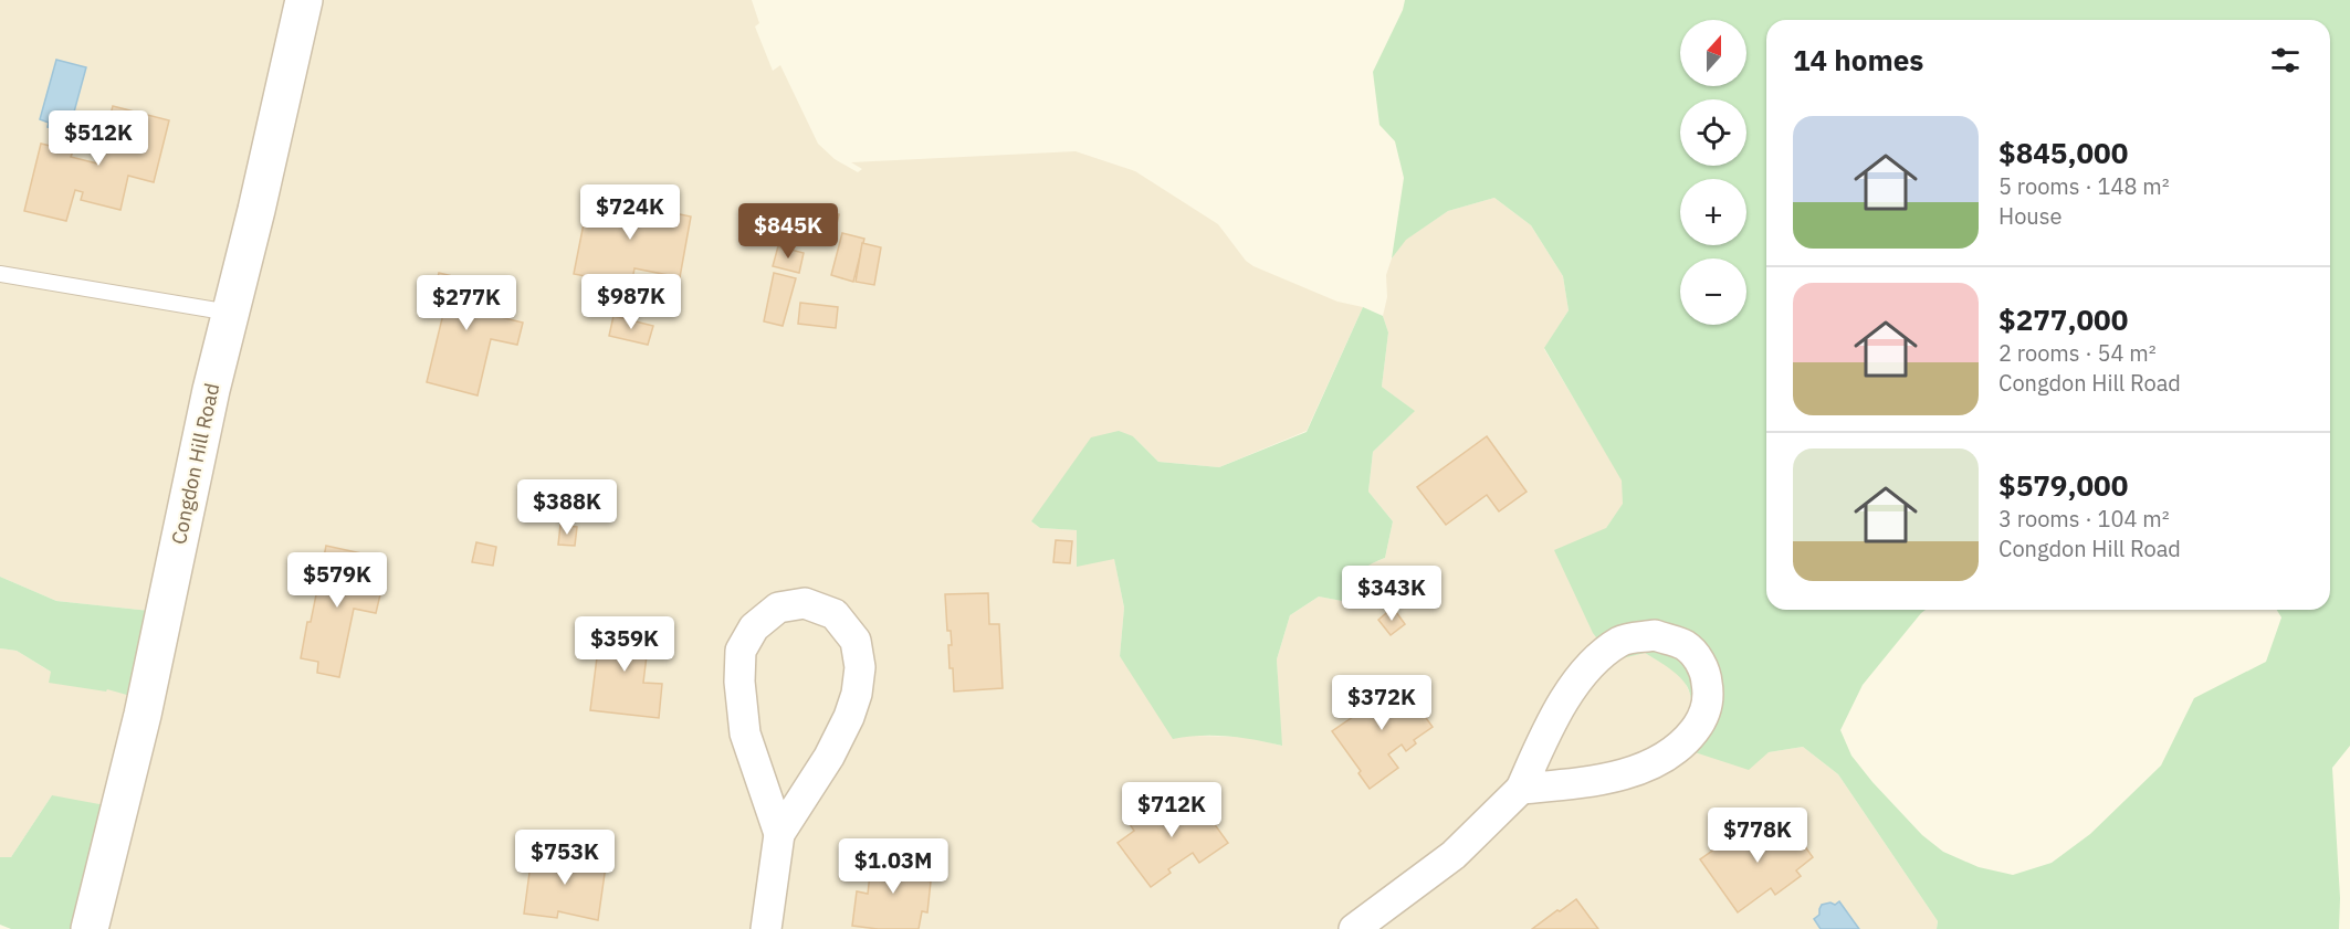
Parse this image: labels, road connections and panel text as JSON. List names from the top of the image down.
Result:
{
  "streets": {
    "street": ["Congdon Hill Road"]
  },
  "north": "top",
  "page": {
    "map_buttons": ["+", "−"],
    "heading": "14 homes",
    "list": [
      {
        "name": "$845,000",
        "note": "5 rooms · 148 m² · House"
      },
      {
        "name": "$277,000",
        "note": "2 rooms · 54 m² · Congdon Hill Road"
      },
      {
        "name": "$579,000",
        "note": "3 rooms · 104 m² · Congdon Hill Road"
      }
    ],
    "price": [
      "$512K",
      "$724K",
      "$845K",
      "$987K",
      "$277K",
      "$388K",
      "$579K",
      "$343K",
      "$359K",
      "$372K",
      "$712K",
      "$778K",
      "$753K",
      "$1.03M"
    ]
  }
}
